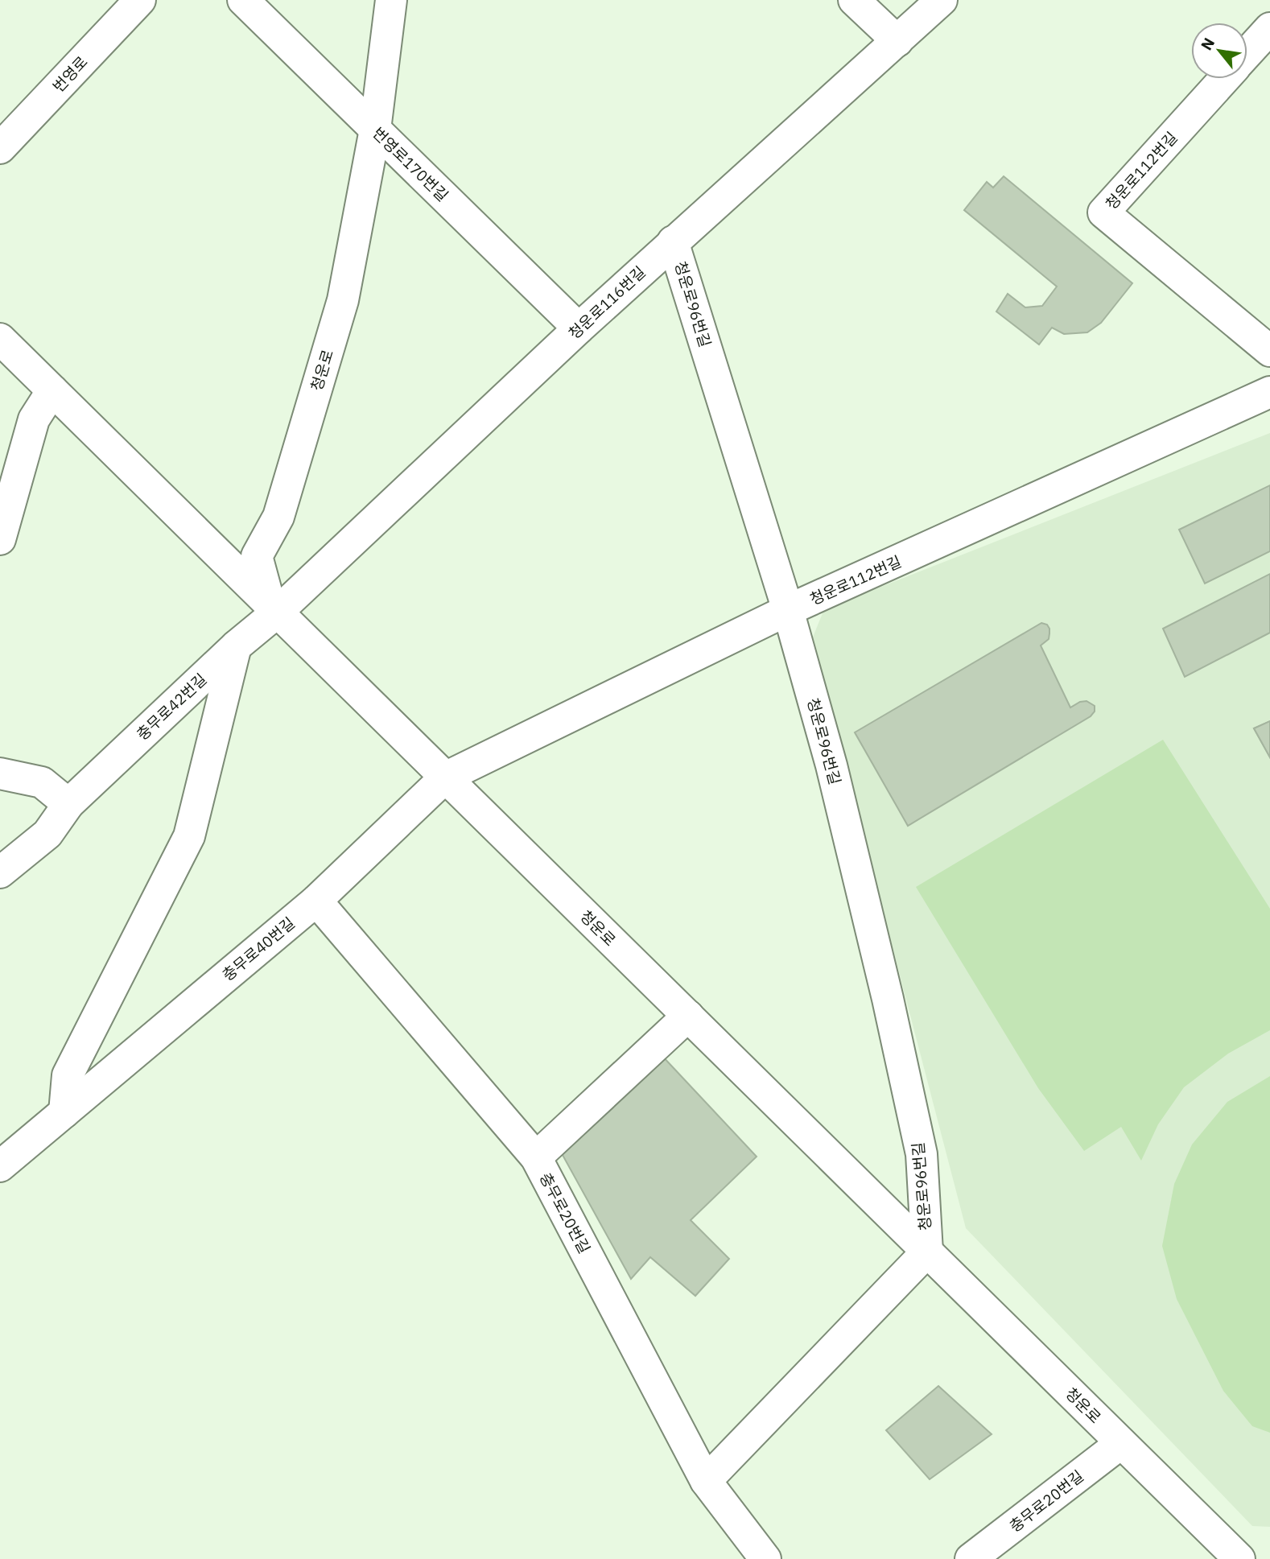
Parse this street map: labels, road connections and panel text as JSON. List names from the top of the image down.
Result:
{
  "streets": {
    "street": [
      "번영로",
      "번영로170번길",
      "청운로112번길",
      "청운로116번길",
      "청운로96번길",
      "청운로",
      "충무로42번길",
      "충무로40번길",
      "충무로20번길"
    ]
  },
  "crossings": [
    ["번영로170번길", "청운로116번길"],
    ["번영로170번길", "청운로"],
    ["청운로112번길", "청운로96번길"],
    ["청운로112번길", "청운로"],
    ["청운로112번길", "충무로40번길"],
    ["청운로116번길", "청운로96번길"],
    ["청운로116번길", "청운로"],
    ["청운로116번길", "충무로42번길"],
    ["청운로96번길", "청운로"],
    ["청운로", "충무로42번길"],
    ["청운로", "충무로40번길"],
    ["청운로", "충무로20번길"],
    ["충무로40번길", "충무로20번길"]
  ],
  "north": "top left"
}
